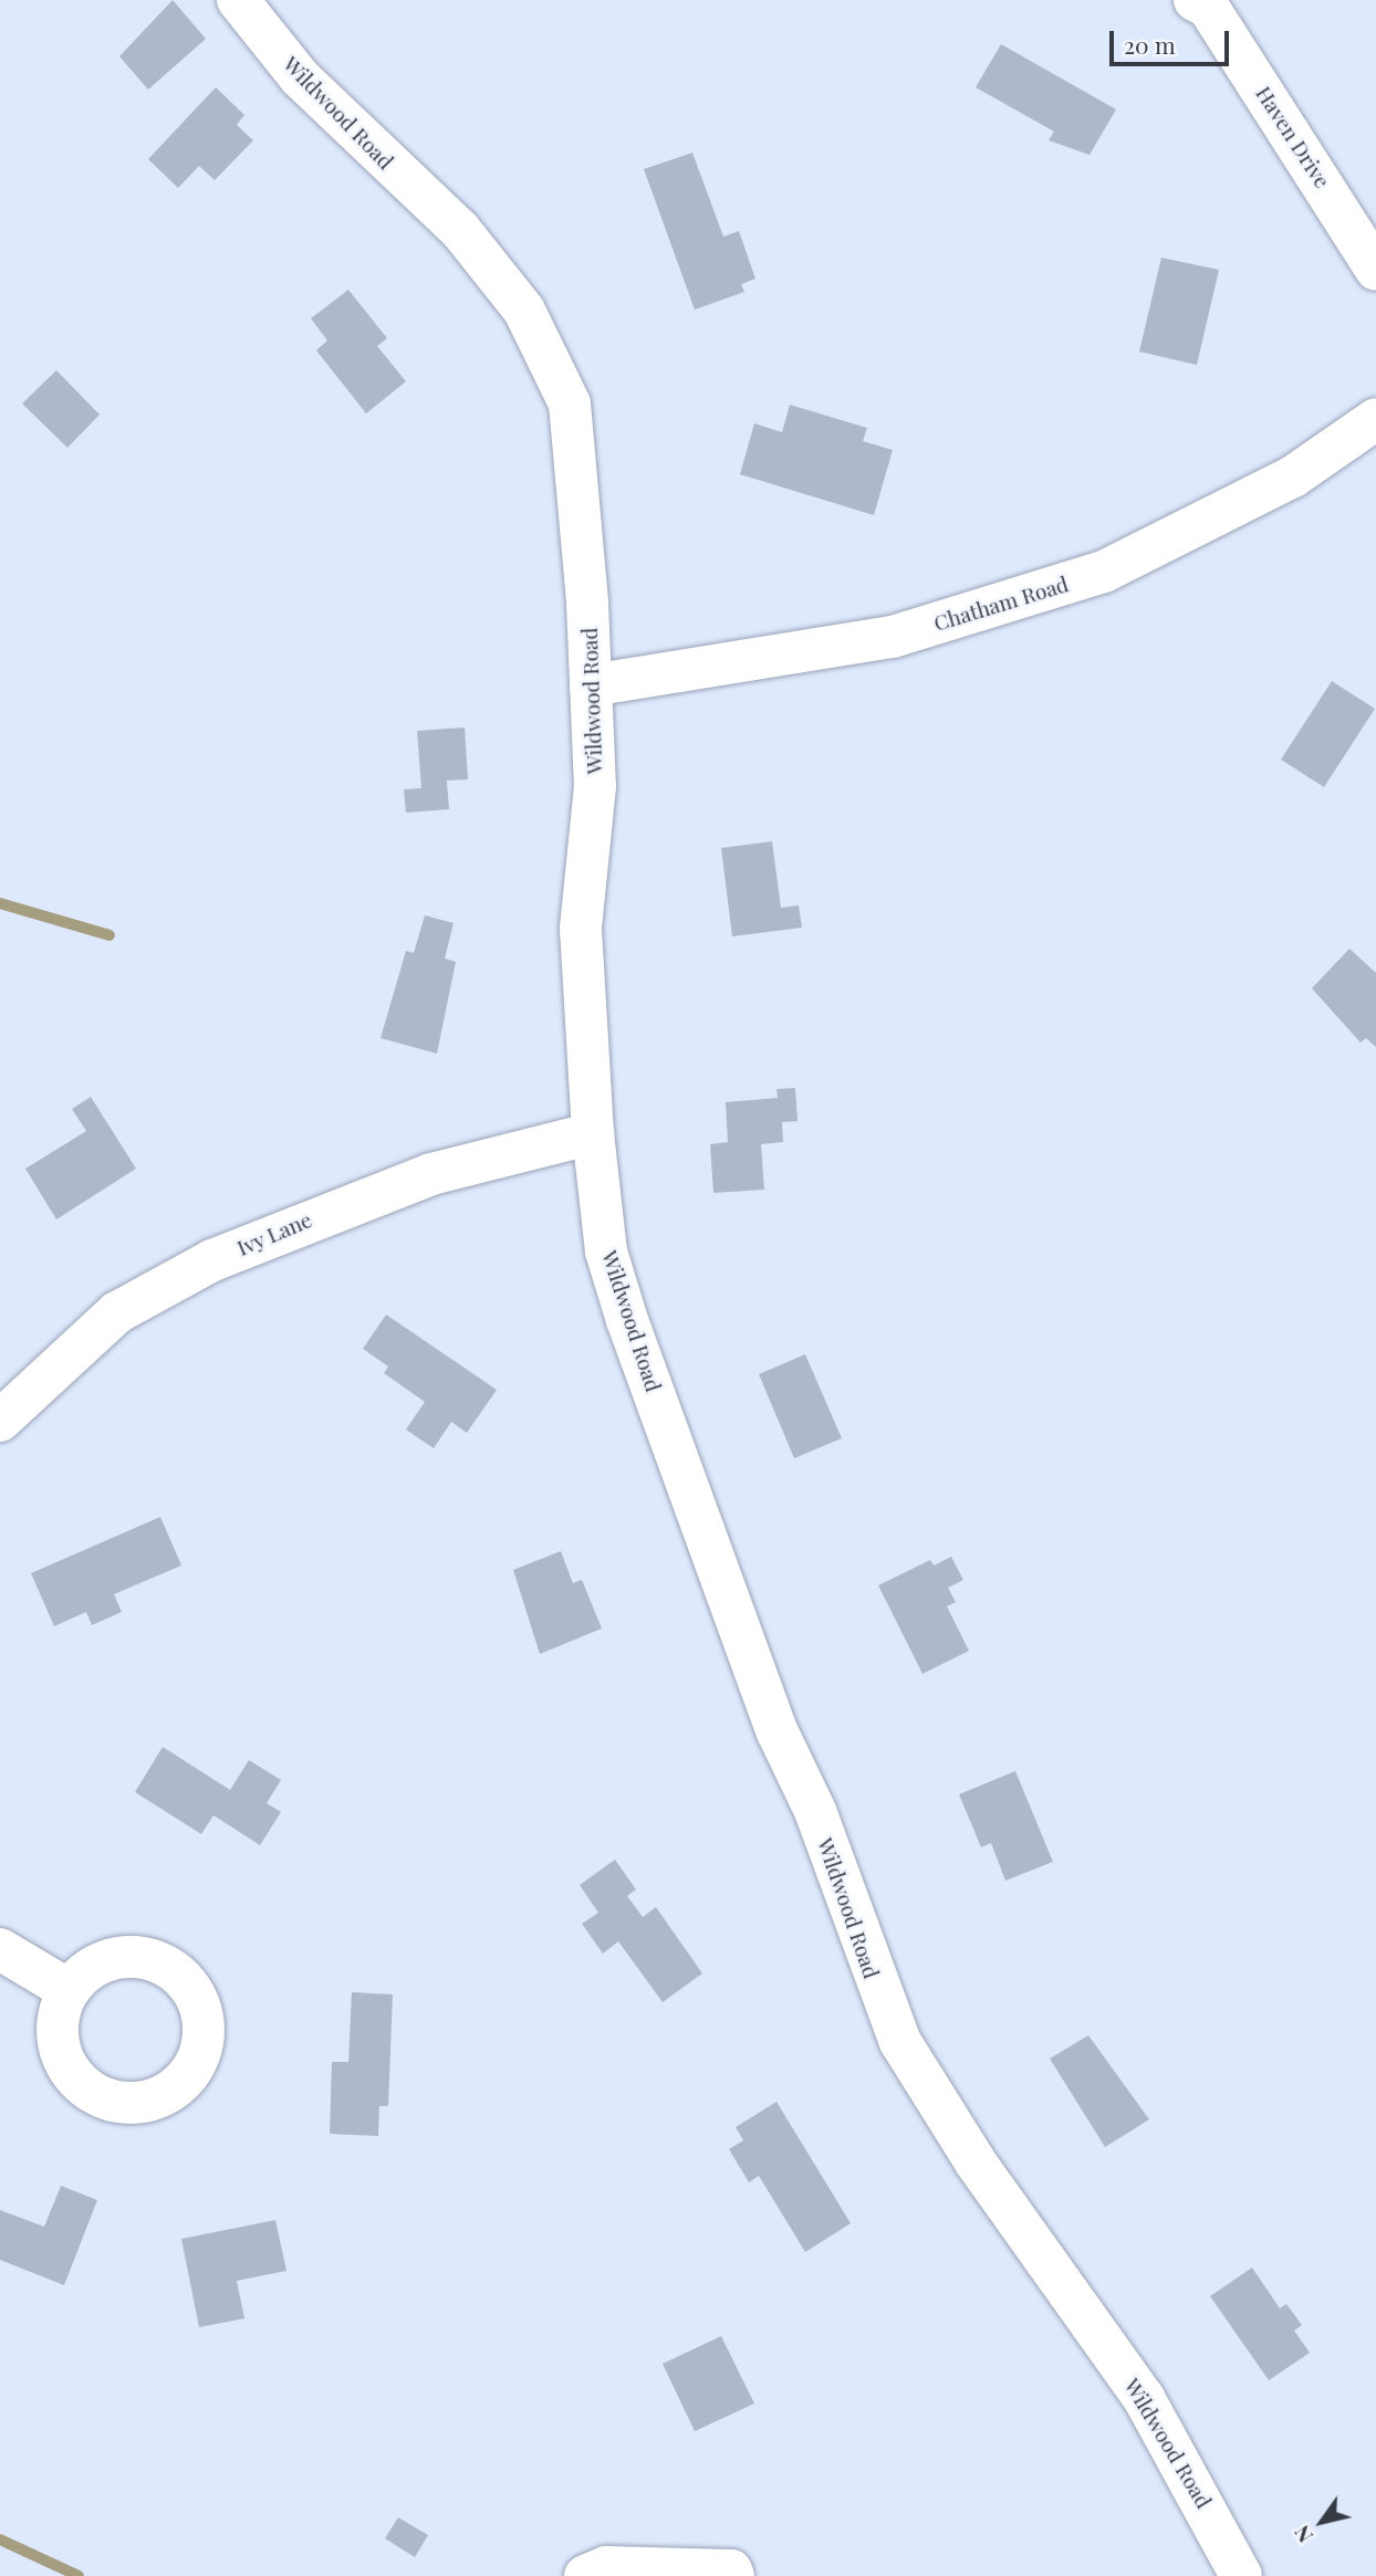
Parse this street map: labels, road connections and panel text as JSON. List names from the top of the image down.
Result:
{
  "streets": {
    "street": [
      "Wildwood Road",
      "Haven Drive",
      "Chatham Road",
      "Ivy Lane"
    ]
  },
  "crossings": [
    ["Wildwood Road", "Chatham Road"],
    ["Wildwood Road", "Ivy Lane"]
  ],
  "scale_bar": "20 m",
  "north": "bottom left"
}
